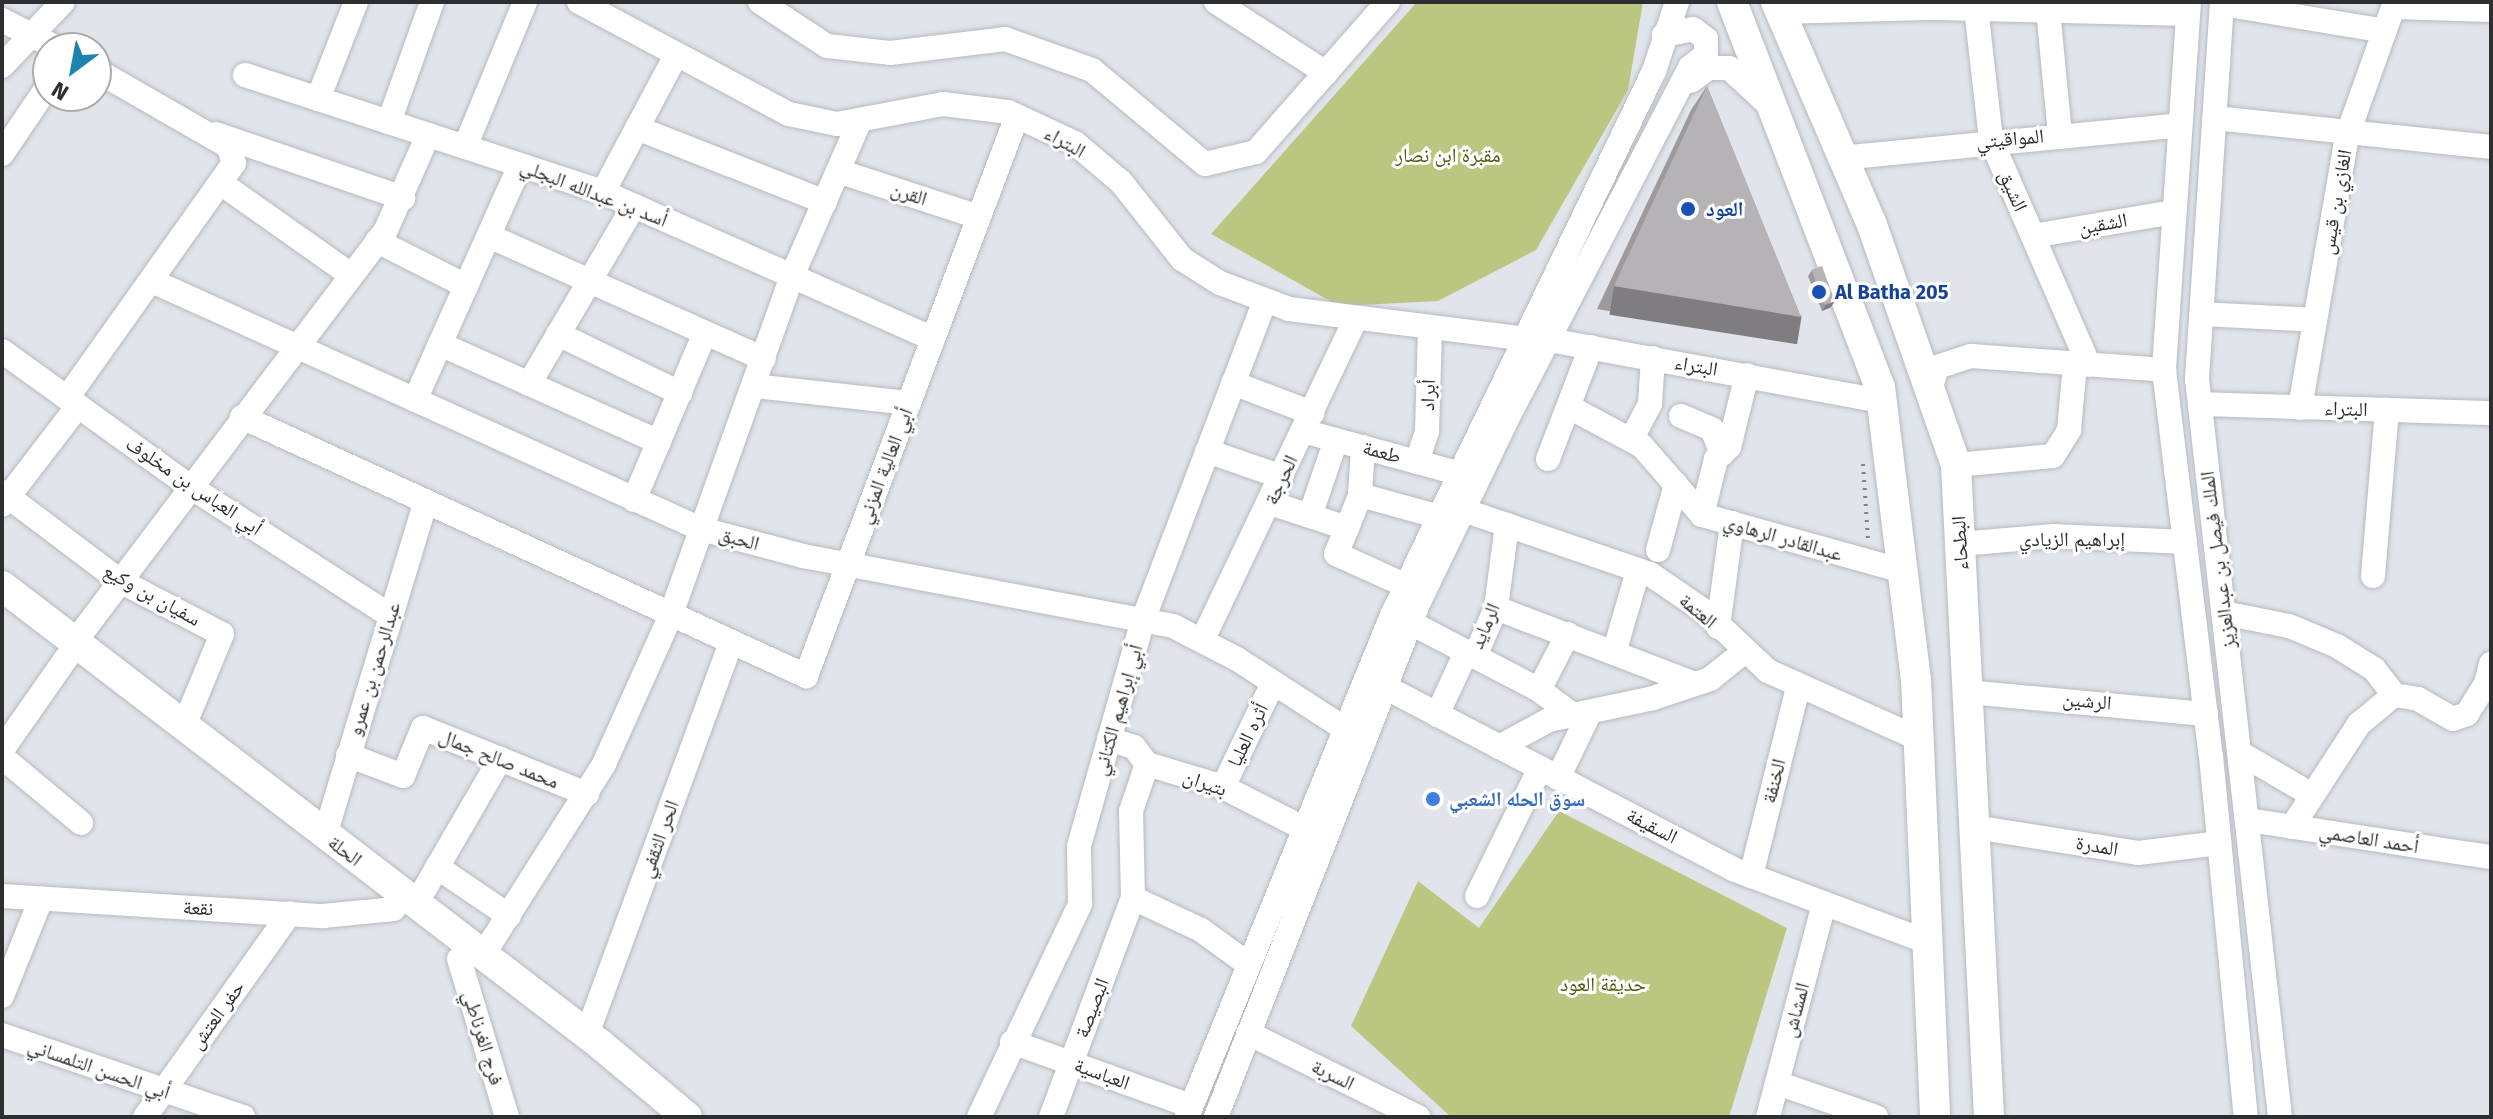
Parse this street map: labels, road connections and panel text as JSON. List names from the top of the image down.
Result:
{
  "streets": {
    "main road": ["البطحاء", "الحلة"],
    "street": [
      "المواقيتي",
      "البتراء",
      "الشيق",
      "أسد بن عبدالله البجلي",
      "القرن",
      "الغازي بن قيس",
      "الشقين",
      "أبراد",
      "طعمة",
      "أبي العالية المزني",
      "الحرجة",
      "أبي العباس بن مخلوف",
      "عبدالقادر الرهاوي",
      "الحبق",
      "إبراهيم الزيادي",
      "الملك فيصل بن عبدالعزيز",
      "سفيان بن وكيع",
      "العتمة",
      "الرمايد",
      "عبدالرحمن بن عمرو",
      "الرشين",
      "أبي إبراهيم الكتاني",
      "أثره العليا",
      "محمد صالح جمال",
      "الخنفة",
      "بتيران",
      "السقيفة",
      "الحر الثقفي",
      "أحمد العاصمي",
      "المدرة",
      "نقعة",
      "البصيصة",
      "المشاش",
      "حفر العتش",
      "فرج الغرناطي",
      "أبي الحسن التلمساني",
      "العباسية",
      "السربة"
    ]
  },
  "crossings": [
    ["المواقيتي", "الشيق"],
    ["المواقيتي", "البطحاء"],
    ["المواقيتي", "الملك فيصل بن عبدالعزيز"],
    ["البتراء", "الغازي بن قيس"],
    ["البتراء", "أبراد"],
    ["البتراء", "أبي العالية المزني"],
    ["البتراء", "الحرجة"],
    ["البتراء", "عبدالقادر الرهاوي"],
    ["البتراء", "الملك فيصل بن عبدالعزيز"],
    ["البتراء", "أبي إبراهيم الكتاني"],
    ["الشيق", "الشقين"],
    ["أسد بن عبدالله البجلي", "أبي العالية المزني"],
    ["القرن", "أبي العالية المزني"],
    ["الشقين", "الملك فيصل بن عبدالعزيز"],
    ["أبراد", "طعمة"],
    ["طعمة", "الحرجة"],
    ["طعمة", "أبي إبراهيم الكتاني"],
    ["أبي العالية المزني", "الحبق"],
    ["أبي العالية المزني", "عبدالرحمن بن عمرو"],
    ["أبي العالية المزني", "الحر الثقفي"],
    ["الحرجة", "الحبق"],
    ["أبي العباس بن مخلوف", "عبدالرحمن بن عمرو"],
    ["الحبق", "أبي إبراهيم الكتاني"],
    ["الحبق", "أثره العليا"],
    ["إبراهيم الزيادي", "البطحاء"],
    ["إبراهيم الزيادي", "الملك فيصل بن عبدالعزيز"],
    ["البطحاء", "الرشين"],
    ["البطحاء", "المدرة"],
    ["الملك فيصل بن عبدالعزيز", "الرشين"],
    ["الملك فيصل بن عبدالعزيز", "أحمد العاصمي"],
    ["الملك فيصل بن عبدالعزيز", "المدرة"],
    ["سفيان بن وكيع", "الحلة"],
    ["العتمة", "الرمايد"],
    ["العتمة", "الخنفة"],
    ["الرمايد", "السقيفة"],
    ["عبدالرحمن بن عمرو", "محمد صالح جمال"],
    ["عبدالرحمن بن عمرو", "الحلة"],
    ["أبي إبراهيم الكتاني", "بتيران"],
    ["أبي إبراهيم الكتاني", "العباسية"],
    ["أثره العليا", "بتيران"],
    ["الخنفة", "السقيفة"],
    ["بتيران", "البصيصة"],
    ["السقيفة", "المشاش"],
    ["الحر الثقفي", "الحلة"],
    ["الحلة", "نقعة"],
    ["الحلة", "فرج الغرناطي"],
    ["نقعة", "حفر العتش"],
    ["البصيصة", "العباسية"],
    ["حفر العتش", "أبي الحسن التلمساني"]
  ],
  "parks": ["مقبرة ابن نصار", "حديقة العود"],
  "places": ["العود", "Al Batha 205", "سوق الحله الشعبي"],
  "north": "bottom left"
}
